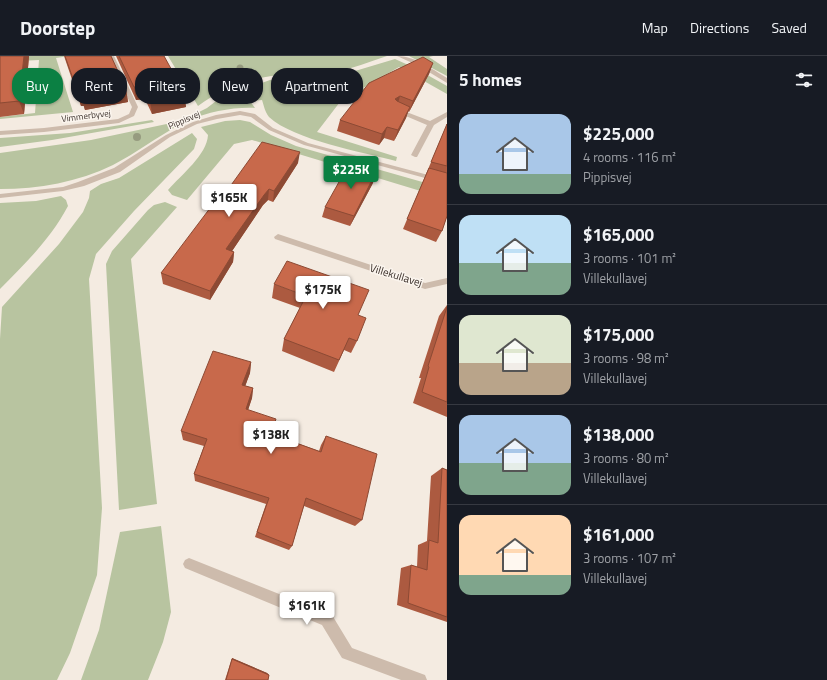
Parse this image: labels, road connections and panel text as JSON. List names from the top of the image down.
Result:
{
  "streets": {
    "street": ["Vimmerbyvej", "Pippisvej", "Villekullavej"]
  },
  "page": {
    "header": "Doorstep",
    "nav": ["Map", "Directions", "Saved"],
    "heading": "5 homes",
    "chip": [
      "Buy",
      "Rent",
      "Filters",
      "New",
      "Apartment"
    ],
    "list": [
      {
        "name": "$225,000",
        "note": "4 rooms · 116 m² · Pippisvej"
      },
      {
        "name": "$165,000",
        "note": "3 rooms · 101 m² · Villekullavej"
      },
      {
        "name": "$175,000",
        "note": "3 rooms · 98 m² · Villekullavej"
      },
      {
        "name": "$138,000",
        "note": "3 rooms · 80 m² · Villekullavej"
      },
      {
        "name": "$161,000",
        "note": "3 rooms · 107 m² · Villekullavej"
      }
    ],
    "price": [
      "$225K",
      "$165K",
      "$175K",
      "$138K",
      "$161K"
    ]
  }
}
